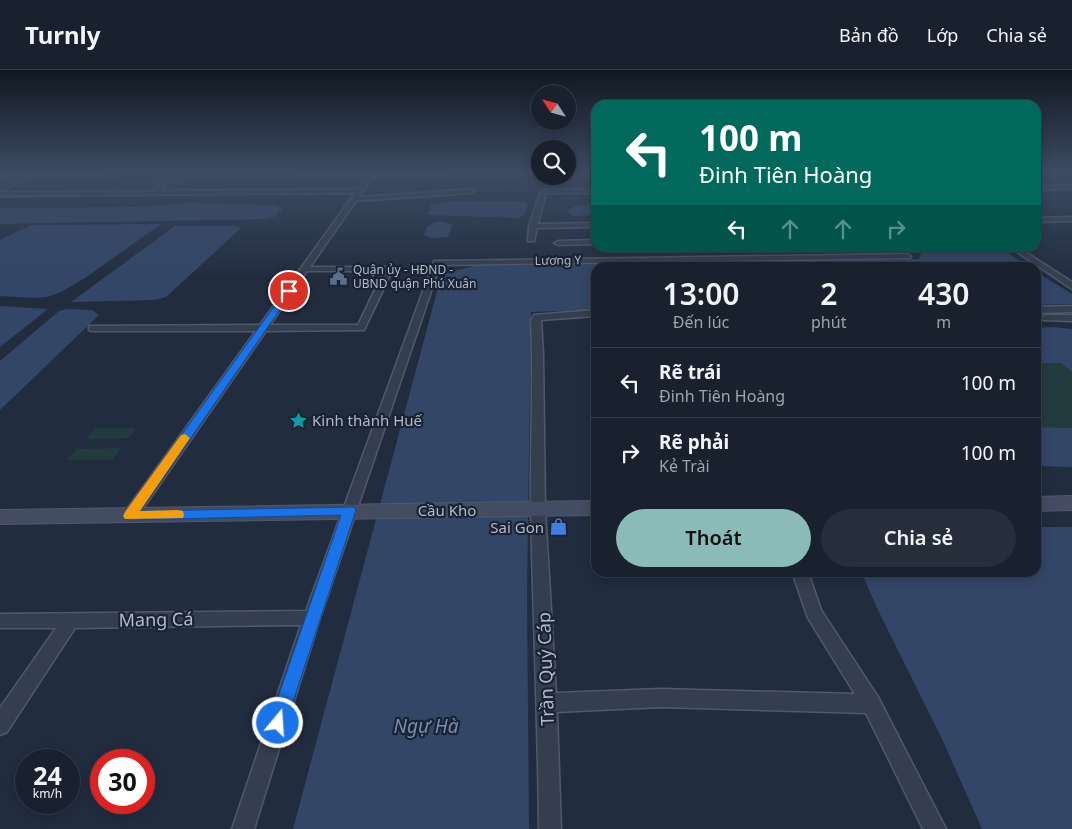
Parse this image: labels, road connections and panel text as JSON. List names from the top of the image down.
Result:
{
  "streets": {
    "main road": ["Cầu Kho"],
    "street": ["Lương Y", "Mang Cá", "Trần Quý Cáp"]
  },
  "crossings": [
    ["Lương Y", "Cầu Kho"],
    ["Cầu Kho", "Trần Quý Cáp"]
  ],
  "water": ["Ngự Hà"],
  "places": {
    "public building": ["Quận ủy - HĐND - UBND quận Phú Xuân"],
    "place": ["Kinh thành Huế"],
    "shop": ["Sai Gon"]
  },
  "north": "top left",
  "page": {
    "header": "Turnly",
    "nav": ["Bản đồ", "Lớp", "Chia sẻ"],
    "turn": ["100 m", "Đinh Tiên Hoàng"],
    "eta": [
      "13:00",
      "Đến lúc",
      "2",
      "phút",
      "430",
      "m"
    ],
    "list": [
      {
        "name": "Rẽ trái",
        "note": "Đinh Tiên Hoàng",
        "value": "100 m"
      },
      {
        "name": "Rẽ phải",
        "note": "Kẻ Trài",
        "value": "100 m"
      }
    ],
    "buttons": ["Thoát", "Chia sẻ"],
    "speed": "24 km/h",
    "limit": "30"
  }
}
